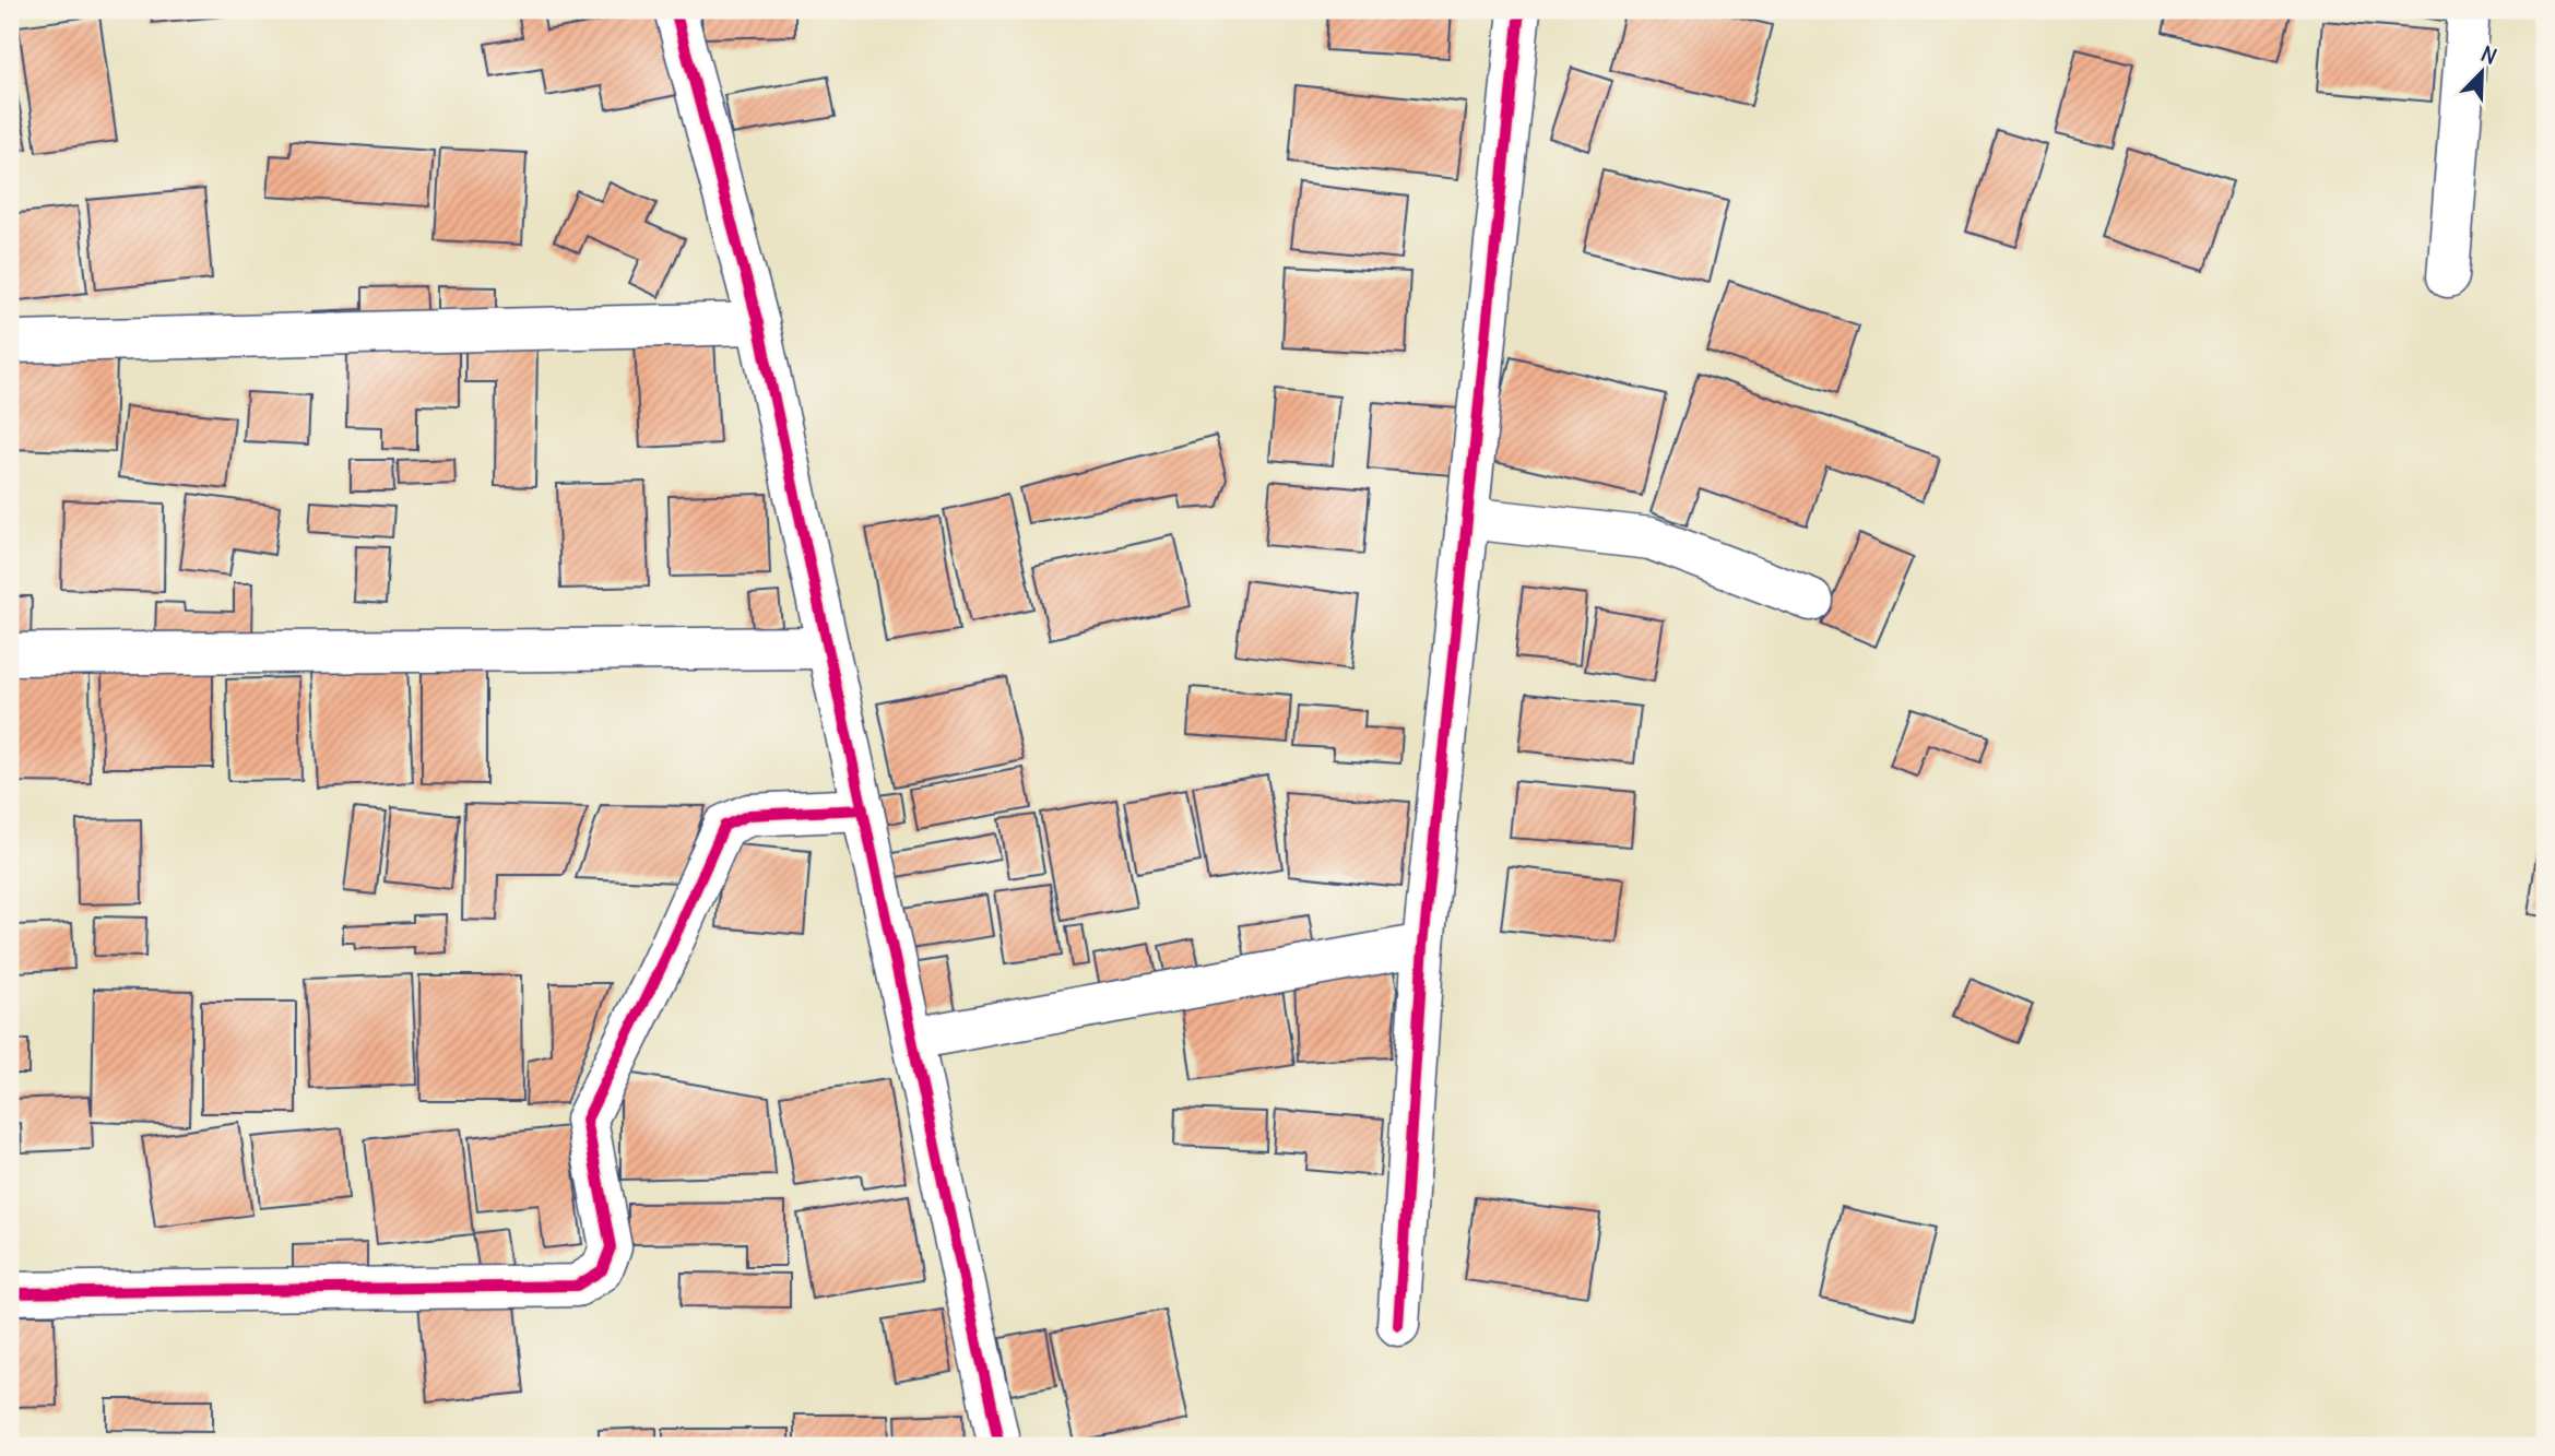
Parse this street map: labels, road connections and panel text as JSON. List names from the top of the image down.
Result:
{
  "north": "top right"
}
